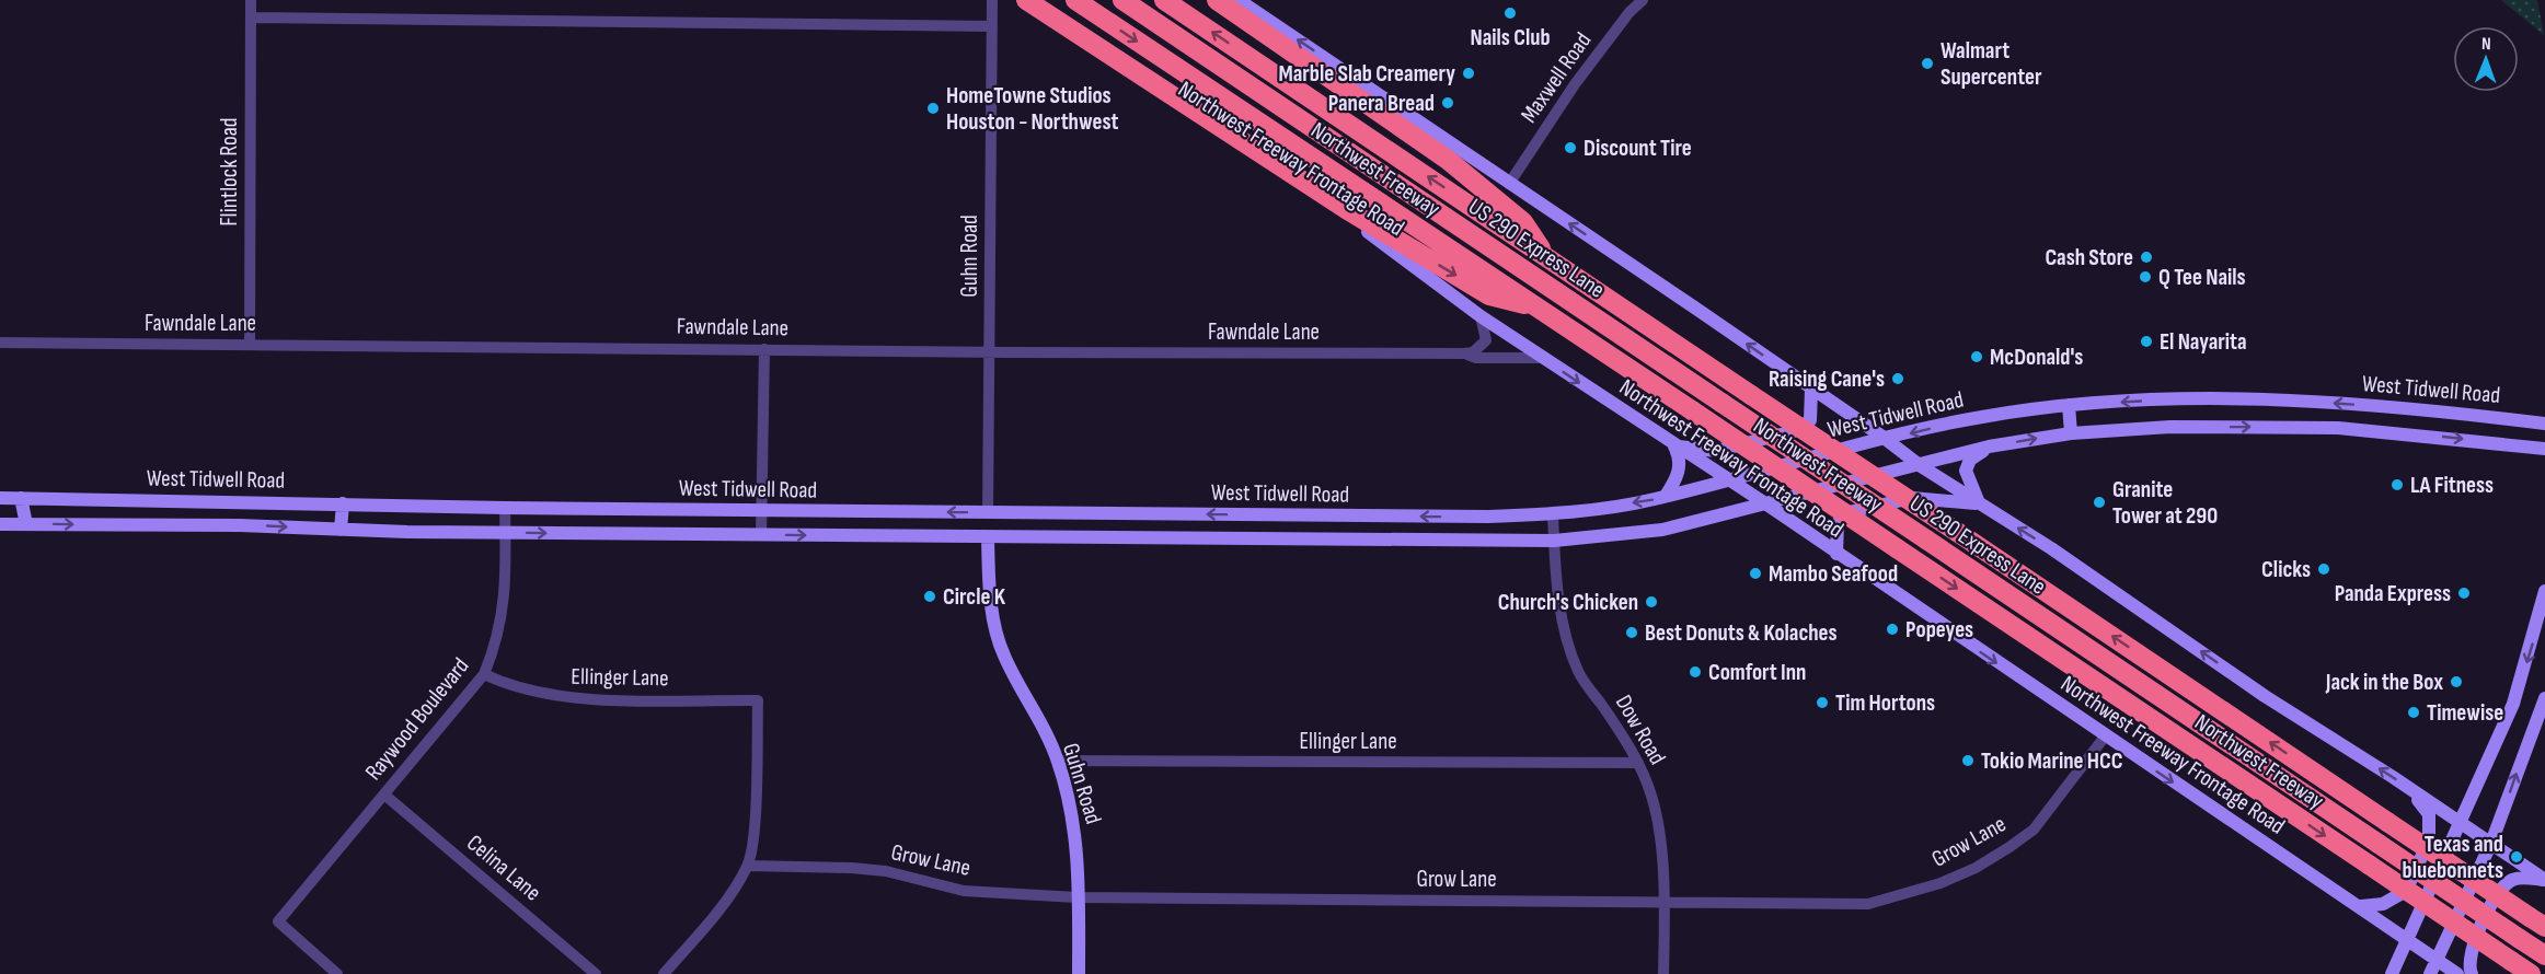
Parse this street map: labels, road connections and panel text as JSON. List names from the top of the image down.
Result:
{
  "streets": {
    "highway": ["Northwest Freeway", "US 290 Express Lane"],
    "main road": ["Northwest Freeway Frontage Road", "Guhn Road", "West Tidwell Road"],
    "street": [
      "Maxwell Road",
      "Flintlock Road",
      "Fawndale Lane",
      "Ellinger Lane",
      "Raywood Boulevard",
      "Dow Road",
      "Grow Lane",
      "Celina Lane"
    ]
  },
  "crossings": [
    ["Northwest Freeway Frontage Road", "Fawndale Lane"],
    ["Northwest Freeway Frontage Road", "West Tidwell Road"],
    ["Northwest Freeway Frontage Road", "Grow Lane"],
    ["Flintlock Road", "Fawndale Lane"],
    ["Guhn Road", "Fawndale Lane"],
    ["Guhn Road", "West Tidwell Road"],
    ["Guhn Road", "Ellinger Lane"],
    ["Guhn Road", "Grow Lane"],
    ["West Tidwell Road", "Raywood Boulevard"],
    ["West Tidwell Road", "Dow Road"],
    ["Ellinger Lane", "Raywood Boulevard"],
    ["Ellinger Lane", "Dow Road"],
    ["Ellinger Lane", "Grow Lane"],
    ["Raywood Boulevard", "Celina Lane"],
    ["Dow Road", "Grow Lane"]
  ],
  "one_way": ["Northwest Freeway Frontage Road"],
  "places": [
    "Nails Club",
    "Walmart Supercenter",
    "Marble Slab Creamery",
    "Panera Bread",
    "HomeTowne Studios Houston - Northwest",
    "Discount Tire",
    "Cash Store",
    "Q Tee Nails",
    "El Nayarita",
    "McDonald's",
    "Raising Cane's",
    "LA Fitness",
    "Granite Tower at 290",
    "Clicks",
    "Mambo Seafood",
    "Panda Express",
    "Circle K",
    "Church's Chicken",
    "Popeyes",
    "Best Donuts & Kolaches",
    "Comfort Inn",
    "Jack in the Box",
    "Tim Hortons",
    "Timewise",
    "Tokio Marine HCC",
    "Texas and bluebonnets"
  ],
  "north": "top"
}
